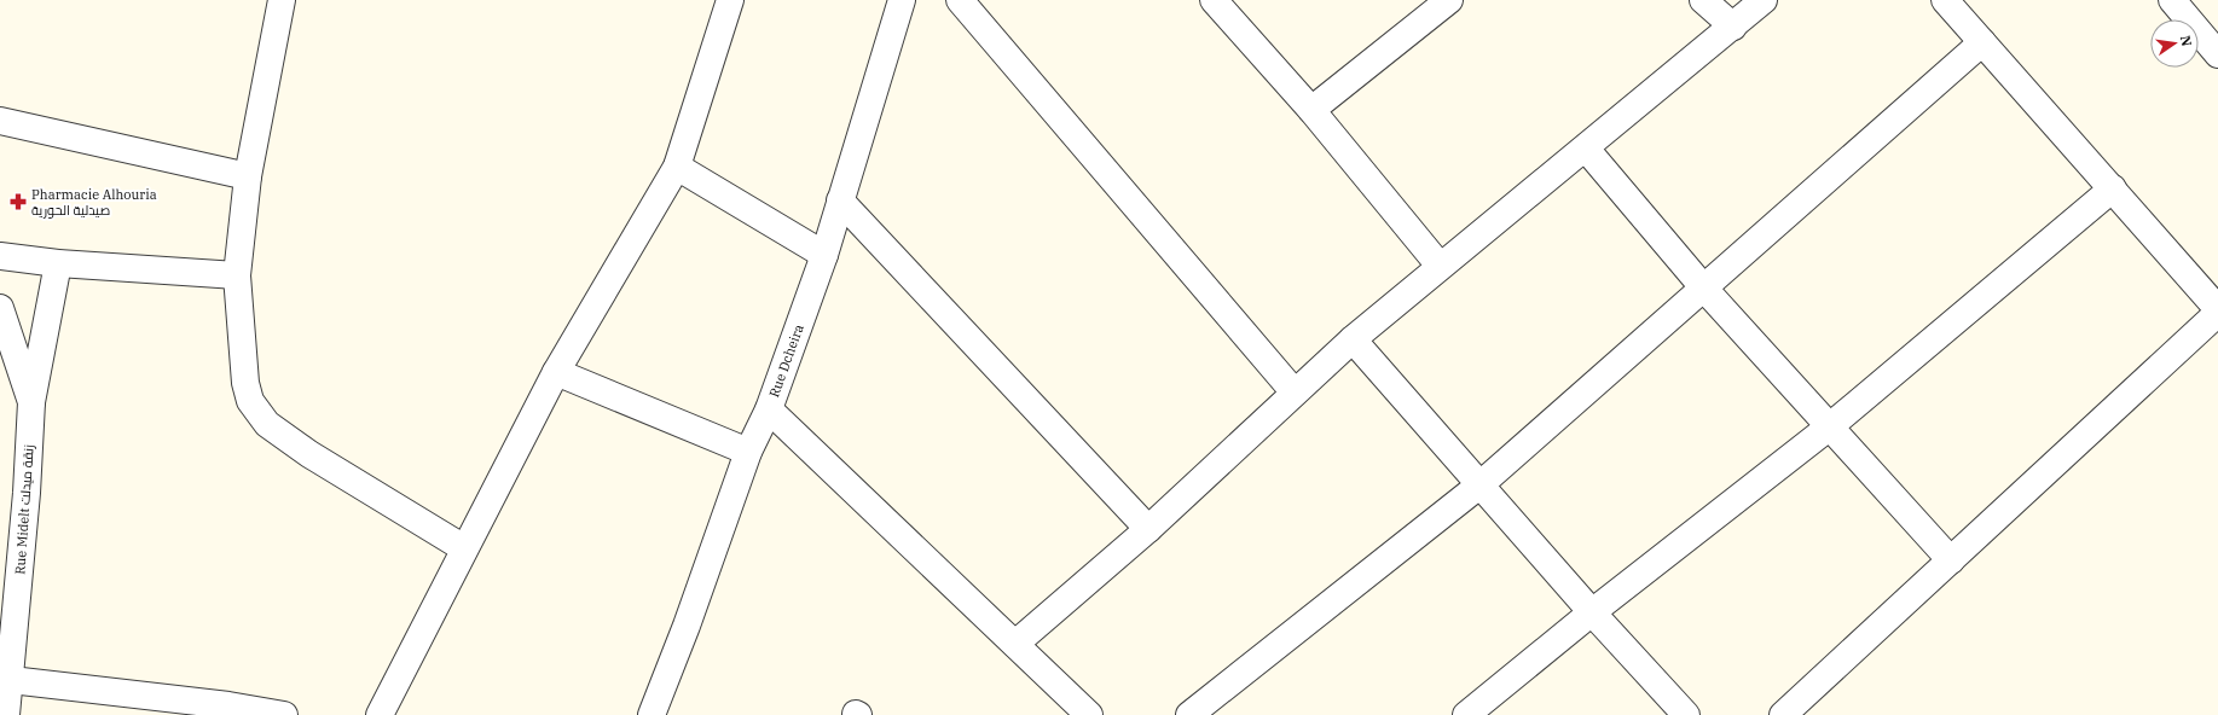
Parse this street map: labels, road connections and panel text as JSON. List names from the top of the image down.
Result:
{
  "streets": {
    "street": ["Rue Dcheira", "Rue Midelt زنقة ميدلت"]
  },
  "places": {
    "pharmacy": ["Pharmacie Alhouria صيدلية الحورية"]
  },
  "north": "right"
}
